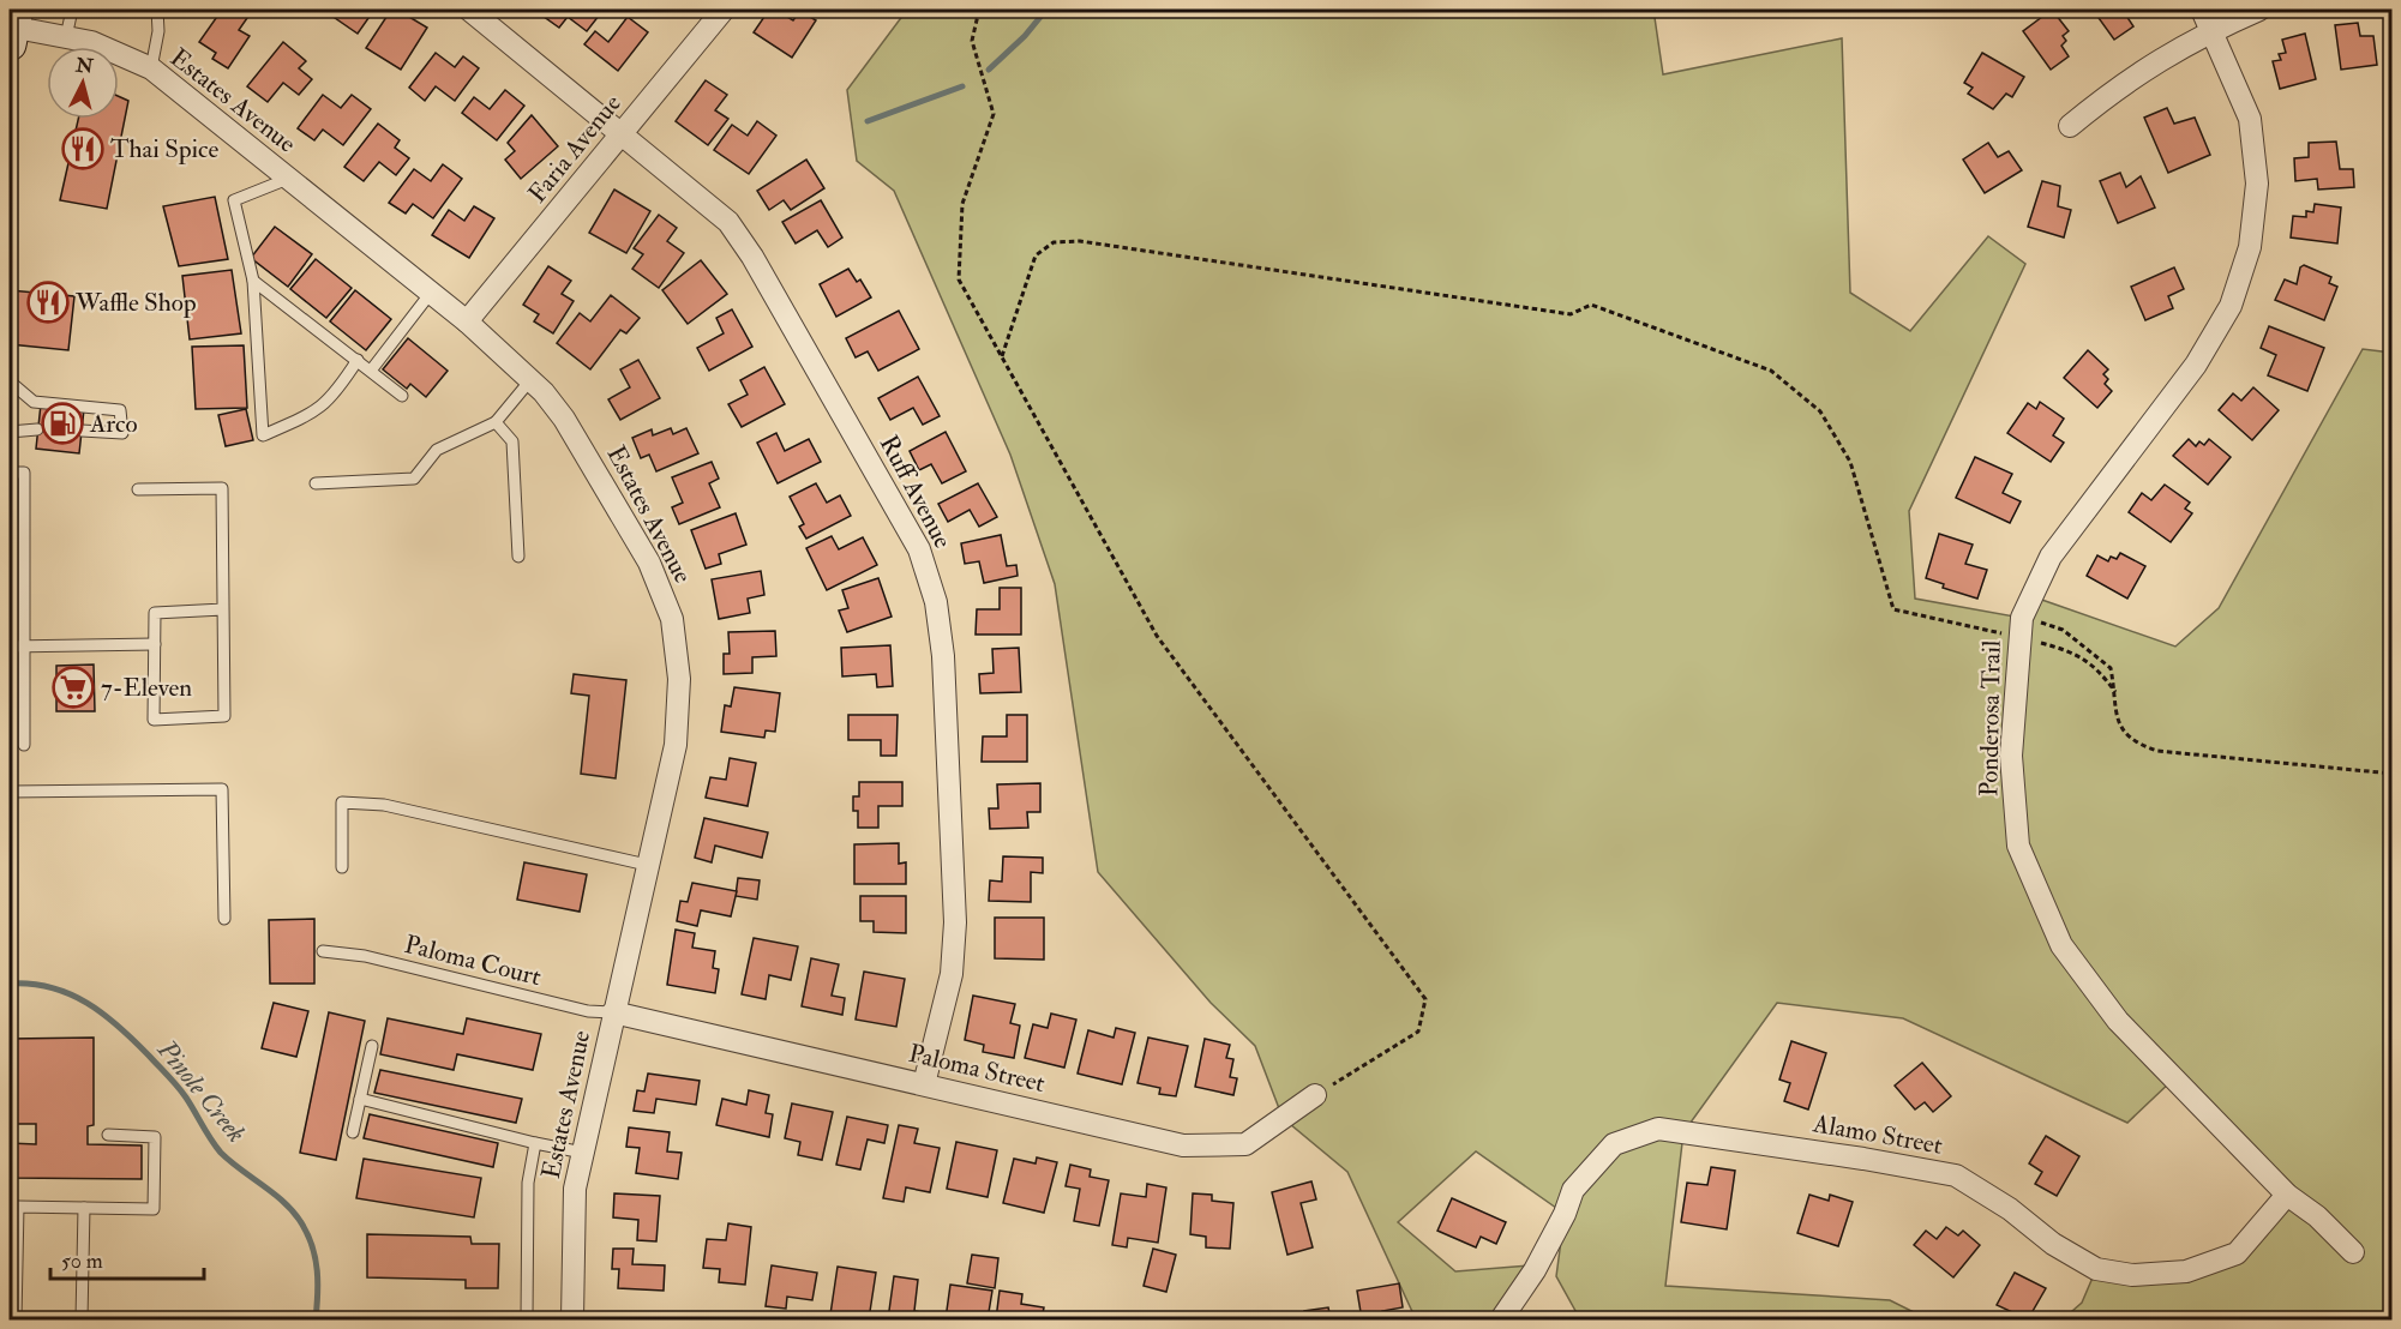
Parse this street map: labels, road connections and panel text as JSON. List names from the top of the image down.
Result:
{
  "streets": {
    "street": [
      "Estates Avenue",
      "Faria Avenue",
      "Ruff Avenue",
      "Ponderosa Trail",
      "Paloma Street",
      "Alamo Street"
    ],
    "lane": ["Paloma Court"]
  },
  "crossings": [
    ["Estates Avenue", "Faria Avenue"],
    ["Estates Avenue", "Paloma Court"],
    ["Estates Avenue", "Paloma Street"],
    ["Faria Avenue", "Ruff Avenue"],
    ["Ruff Avenue", "Paloma Street"],
    ["Ponderosa Trail", "Alamo Street"],
    ["Paloma Court", "Paloma Street"]
  ],
  "water": ["Pinole Creek"],
  "places": {
    "restaurant": ["Thai Spice", "Waffle Shop"],
    "fuel station": ["Arco"],
    "supermarket": ["7-Eleven"]
  },
  "scale_bar": "50 m",
  "north": "top"
}
